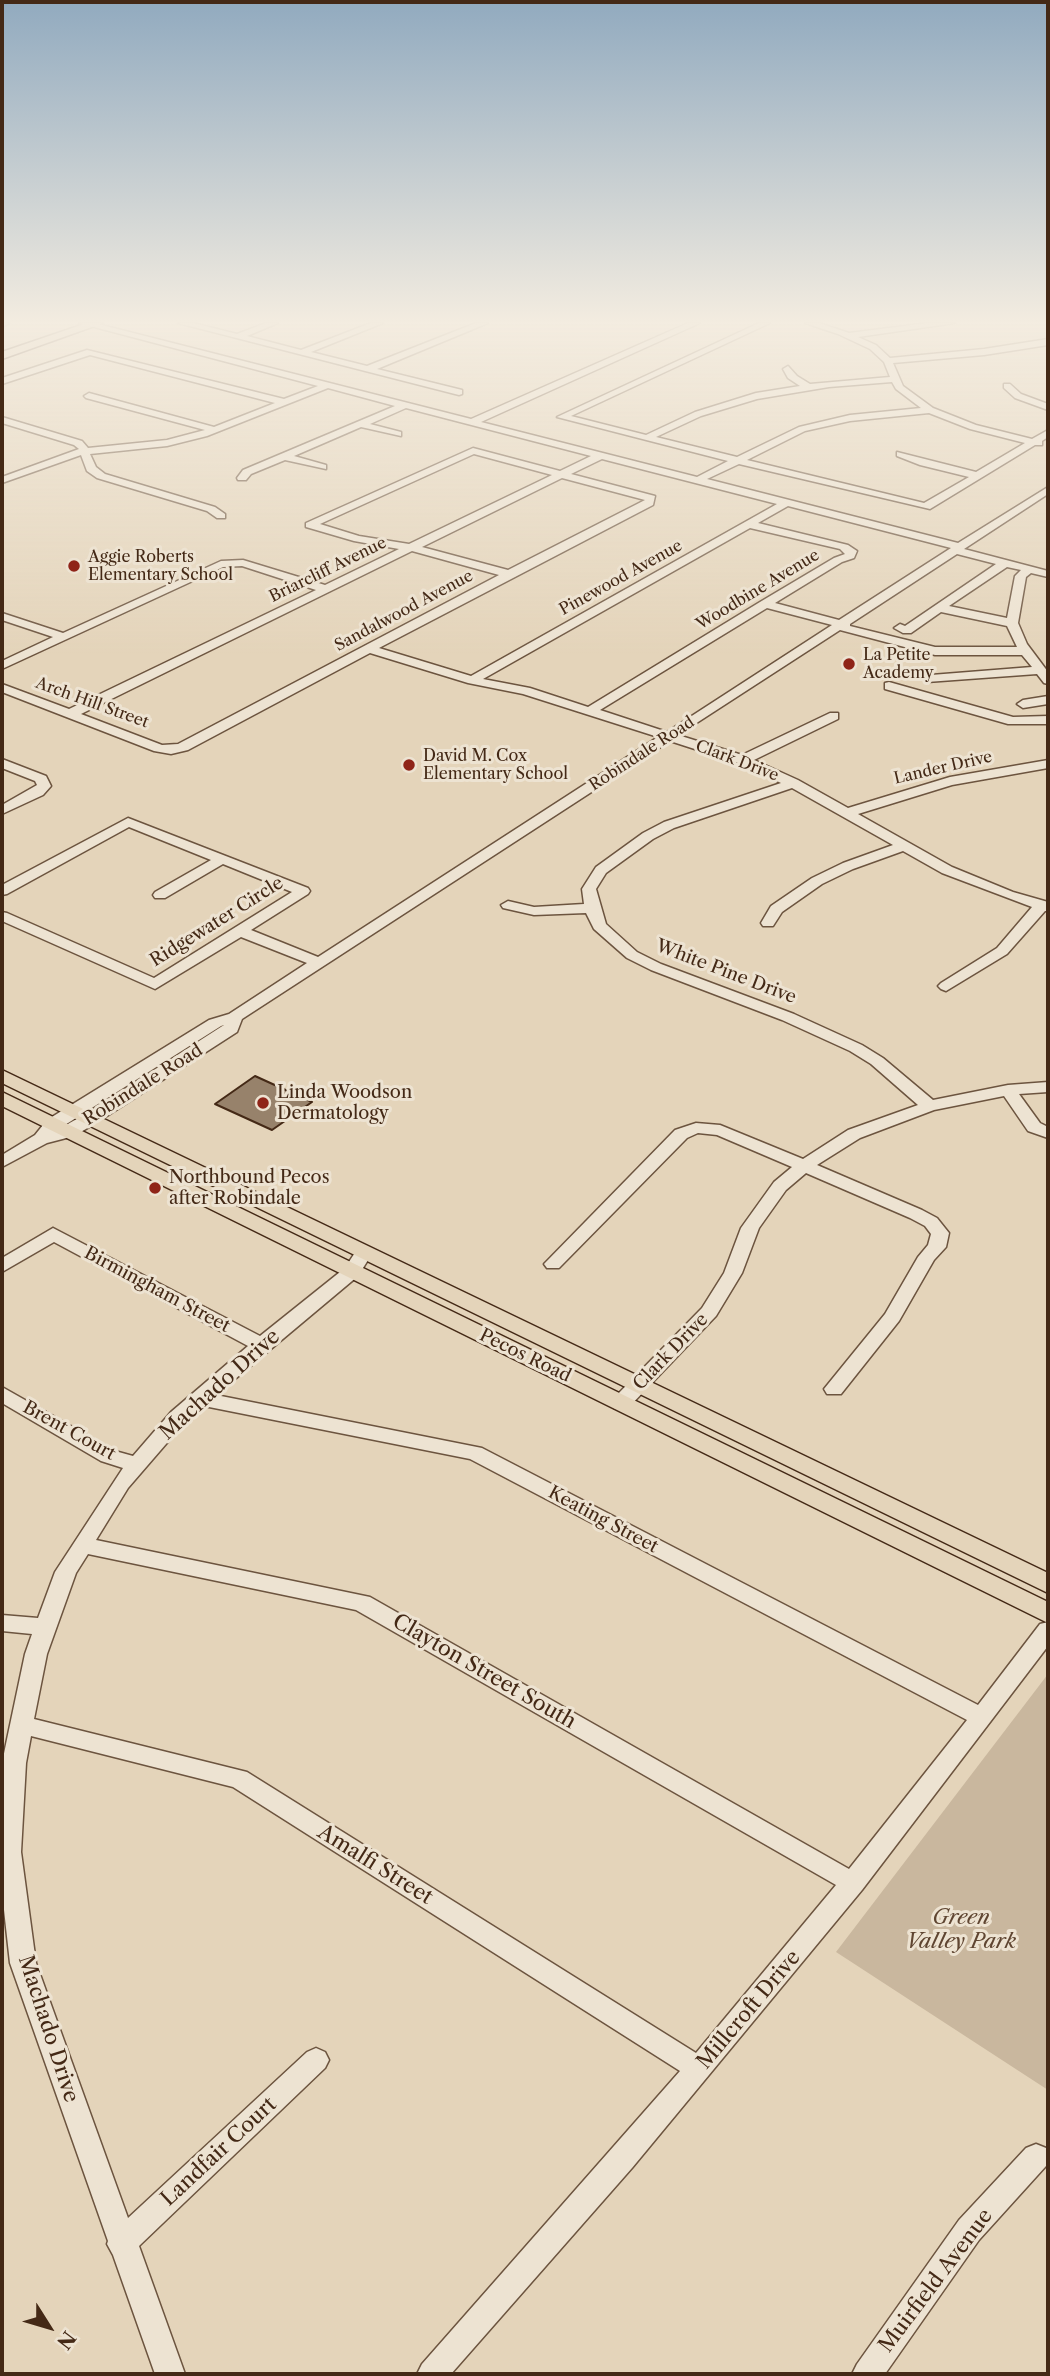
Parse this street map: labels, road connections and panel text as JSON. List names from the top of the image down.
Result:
{
  "streets": {
    "main road": ["Pecos Road"],
    "street": [
      "Briarcliff Avenue",
      "Pinewood Avenue",
      "Woodbine Avenue",
      "Sandalwood Avenue",
      "Arch Hill Street",
      "Robindale Road",
      "Clark Drive",
      "Lander Drive",
      "Ridgewater Circle",
      "White Pine Drive",
      "Birmingham Street",
      "Machado Drive",
      "Brent Court",
      "Keating Street",
      "Clayton Street South",
      "Amalfi Street",
      "Millcroft Drive",
      "Landfair Court",
      "Muirfield Avenue"
    ]
  },
  "crossings": [
    ["Briarcliff Avenue", "Sandalwood Avenue"],
    ["Briarcliff Avenue", "Arch Hill Street"],
    ["Pinewood Avenue", "Woodbine Avenue"],
    ["Pinewood Avenue", "Clark Drive"],
    ["Woodbine Avenue", "Clark Drive"],
    ["Sandalwood Avenue", "Arch Hill Street"],
    ["Sandalwood Avenue", "Clark Drive"],
    ["Robindale Road", "Clark Drive"],
    ["Robindale Road", "Pecos Road"],
    ["Clark Drive", "Lander Drive"],
    ["Clark Drive", "White Pine Drive"],
    ["Clark Drive", "Pecos Road"],
    ["Birmingham Street", "Machado Drive"],
    ["Pecos Road", "Machado Drive"],
    ["Machado Drive", "Brent Court"],
    ["Machado Drive", "Keating Street"],
    ["Machado Drive", "Clayton Street South"],
    ["Machado Drive", "Amalfi Street"],
    ["Machado Drive", "Landfair Court"],
    ["Keating Street", "Millcroft Drive"],
    ["Clayton Street South", "Millcroft Drive"],
    ["Amalfi Street", "Millcroft Drive"]
  ],
  "parks": ["Green Valley Park"],
  "places": [
    "Aggie Roberts Elementary School",
    "La Petite Academy",
    "David M. Cox Elementary School",
    "Linda Woodson Dermatology",
    "Northbound Pecos after Robindale"
  ],
  "north": "bottom right"
}
